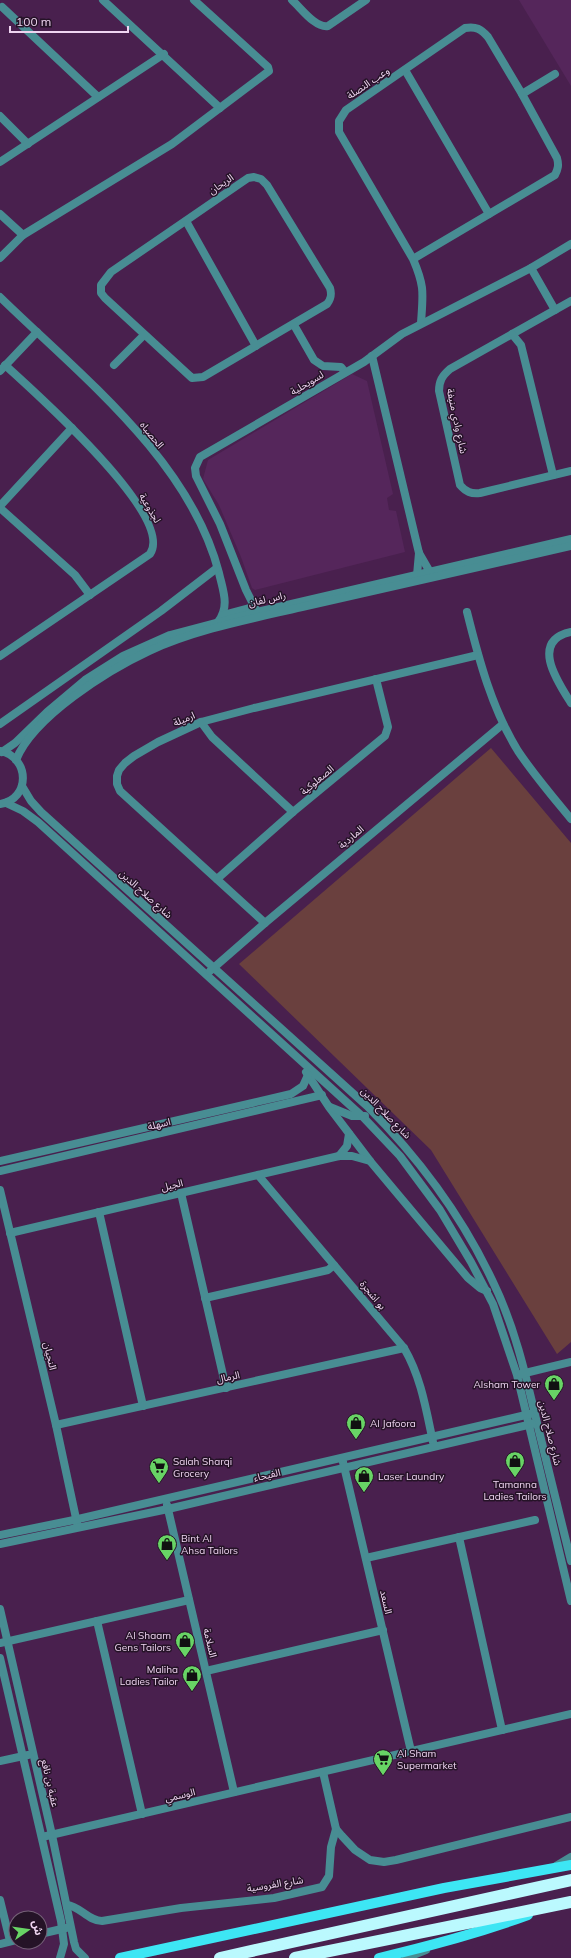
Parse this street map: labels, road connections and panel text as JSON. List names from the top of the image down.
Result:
{
  "streets": {
    "street": [
      "وعب النصلة",
      "الريحان",
      "لسويحلية",
      "شارع وادي منيفة",
      "الحصباه",
      "لجذوعية",
      "راس لفان",
      "ارميلة",
      "الصعلوكية",
      "الماردية",
      "شارع صلاح الدين",
      "اسهلة",
      "الجيل",
      "بو اشجرة",
      "النجيان",
      "الرمال",
      "الفيحاء",
      "السعد",
      "السلامة",
      "عقبة بن نافع",
      "الوسمي",
      "شارع الفروسية"
    ]
  },
  "crossings": [
    ["وعب النصلة", "لسويحلية"],
    ["لسويحلية", "راس لفان"],
    ["الحصباه", "لجذوعية"],
    ["الحصباه", "راس لفان"],
    ["ارميلة", "الصعلوكية"],
    ["ارميلة", "الماردية"],
    ["الماردية", "شارع صلاح الدين"],
    ["شارع صلاح الدين", "اسهلة"],
    ["شارع صلاح الدين", "الجيل"],
    ["شارع صلاح الدين", "الفيحاء"],
    ["الجيل", "بو اشجرة"],
    ["الجيل", "النجيان"],
    ["بو اشجرة", "الرمال"],
    ["بو اشجرة", "الفيحاء"],
    ["النجيان", "الرمال"],
    ["النجيان", "الفيحاء"],
    ["الفيحاء", "السعد"],
    ["الفيحاء", "السلامة"],
    ["السعد", "الوسمي"],
    ["السلامة", "الوسمي"],
    ["عقبة بن نافع", "الوسمي"],
    ["عقبة بن نافع", "شارع الفروسية"]
  ],
  "places": {
    "shop": [
      "Alsham Tower",
      "Al Jafoora",
      "Tamanna Ladies Tailors",
      "Laser Laundry",
      "Bint Al Ahsa Tailors",
      "Al Shaam Gens Tailors",
      "Maliha Ladies Tailor"
    ],
    "supermarket": ["Salah Sharqi Grocery", "Al Sham Supermarket"]
  },
  "scale_bar": "100 m",
  "north": "right"
}
